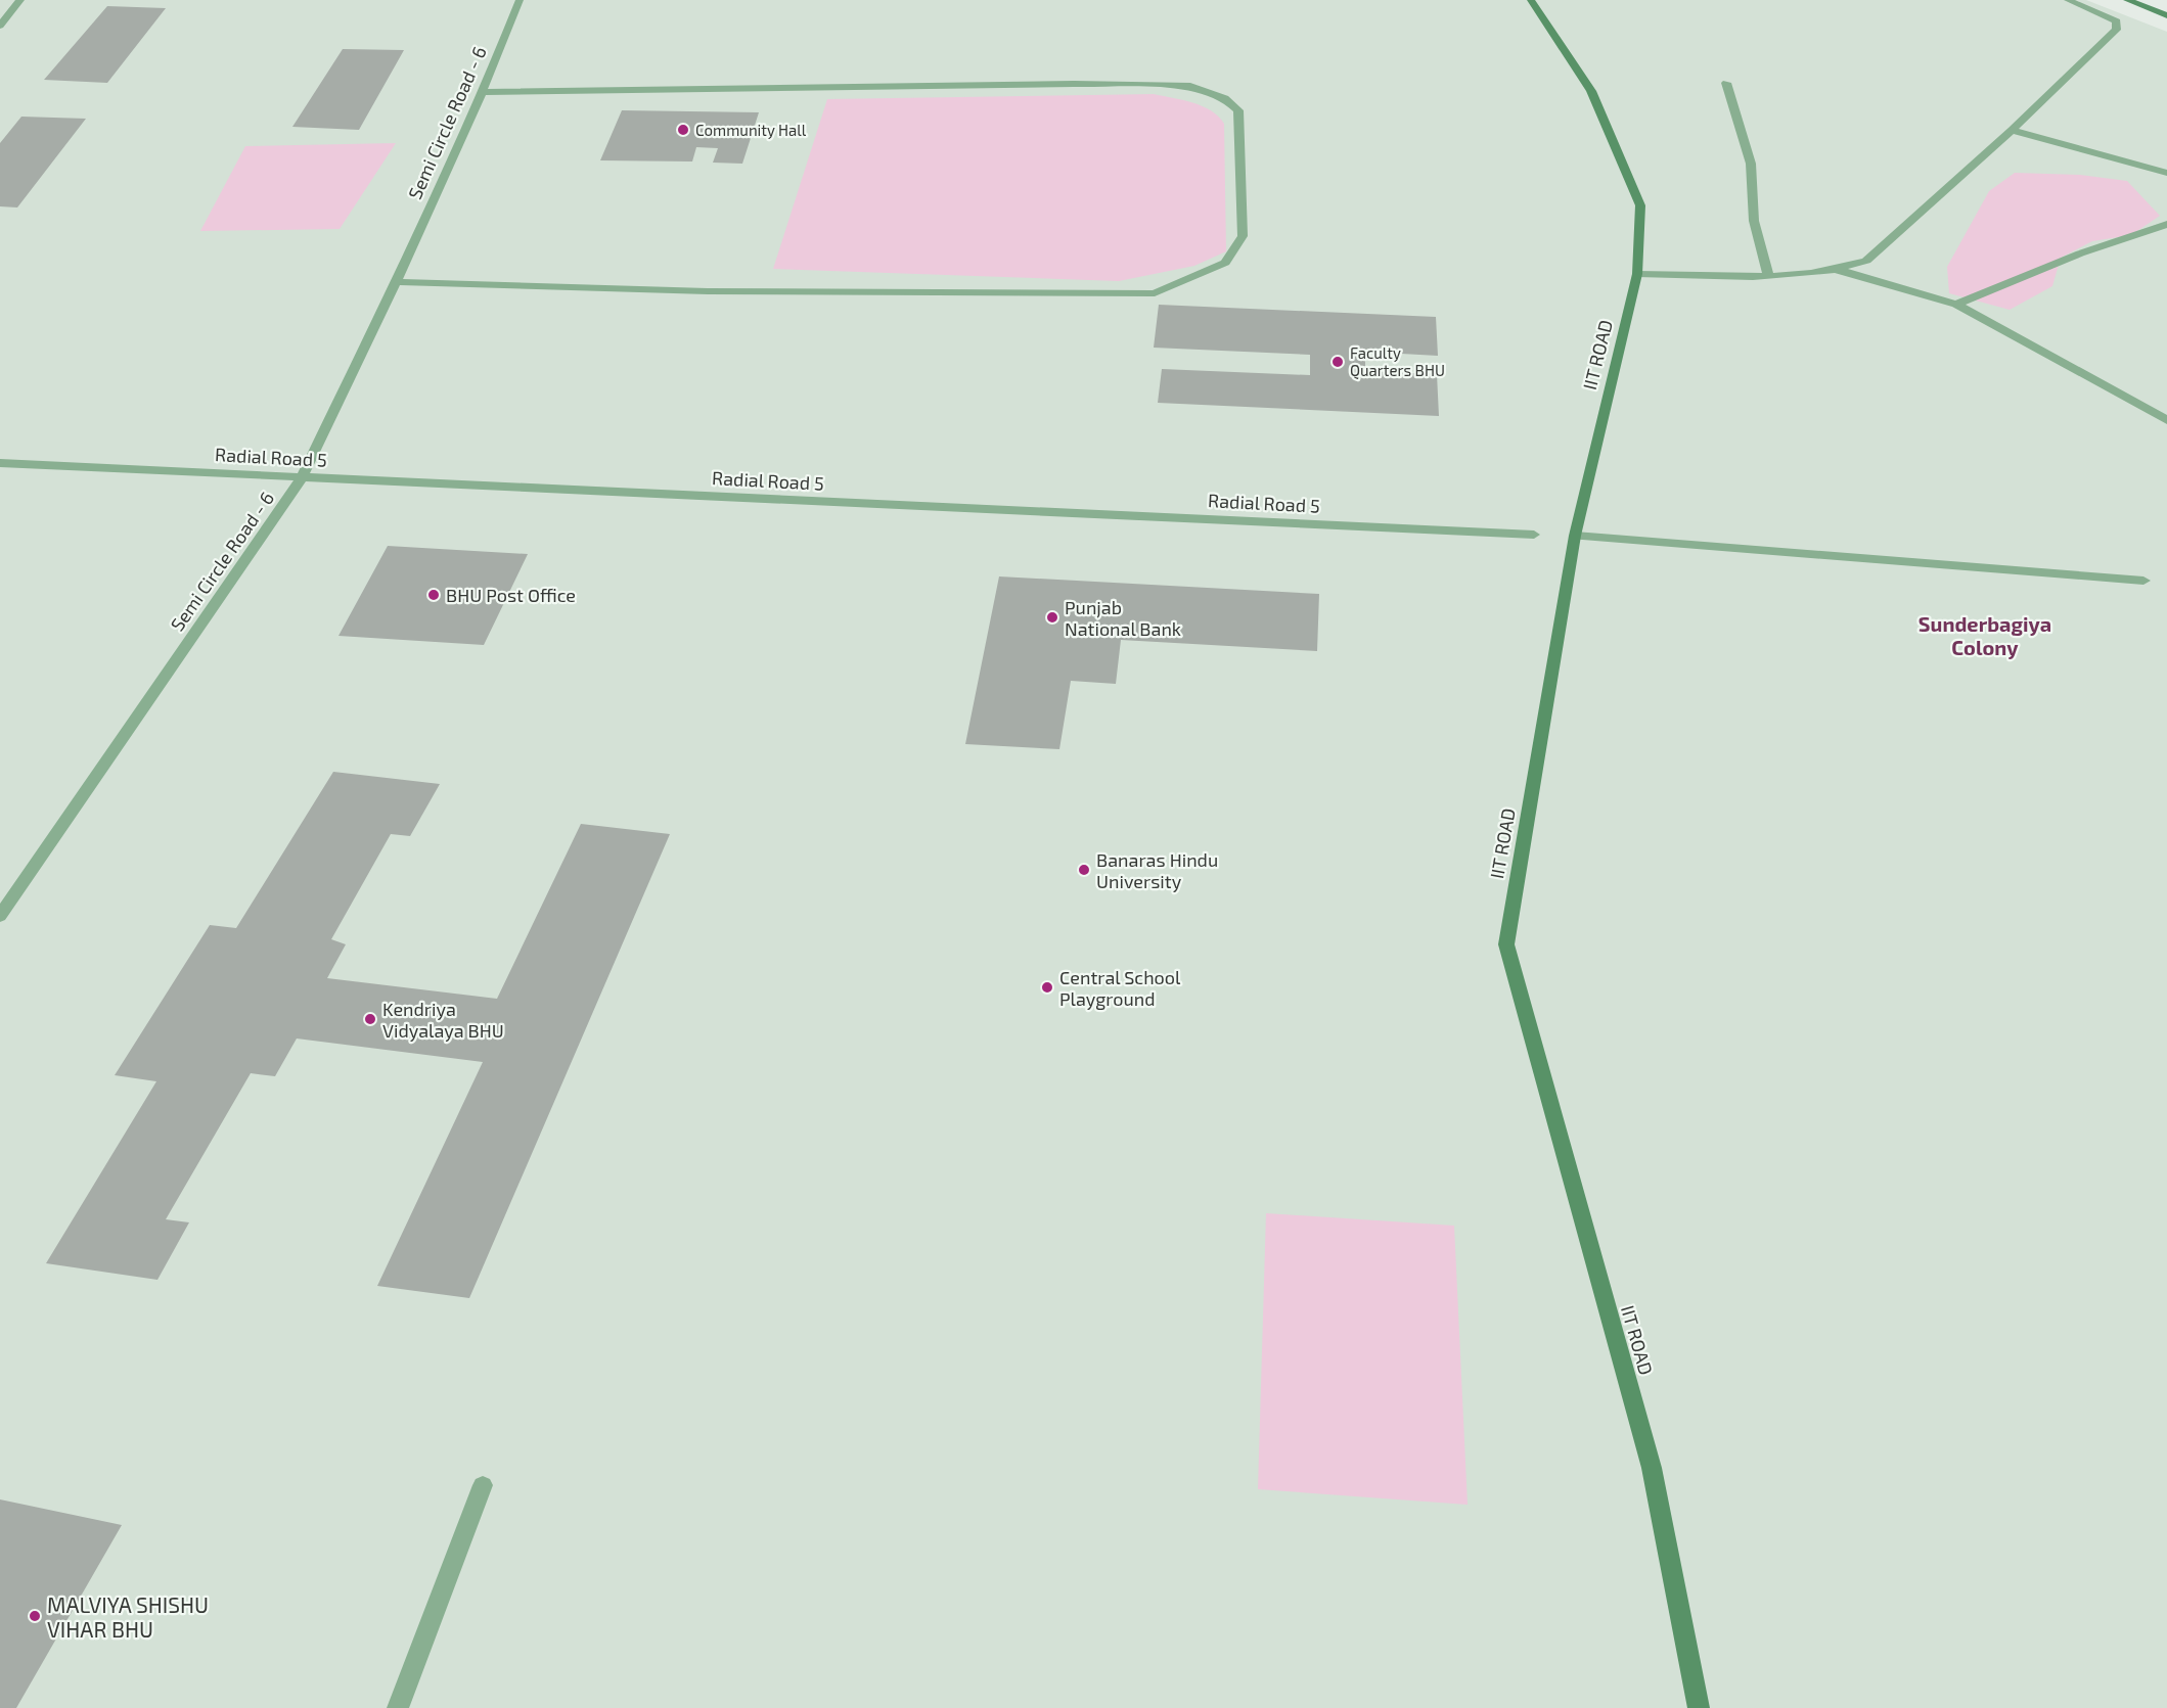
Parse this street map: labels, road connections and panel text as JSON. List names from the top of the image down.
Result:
{
  "streets": {
    "street": ["IIT ROAD"],
    "lane": ["Semi Circle Road - 6", "Radial Road 5"]
  },
  "crossings": [
    ["Semi Circle Road - 6", "Radial Road 5"]
  ],
  "districts": ["Sunderbagiya Colony"],
  "places": [
    "Community Hall",
    "Faculty Quarters BHU",
    "BHU Post Office",
    "Punjab National Bank",
    "Banaras Hindu University",
    "Central School Playground",
    "Kendriya Vidyalaya BHU",
    "MALVIYA SHISHU VIHAR BHU"
  ]
}
